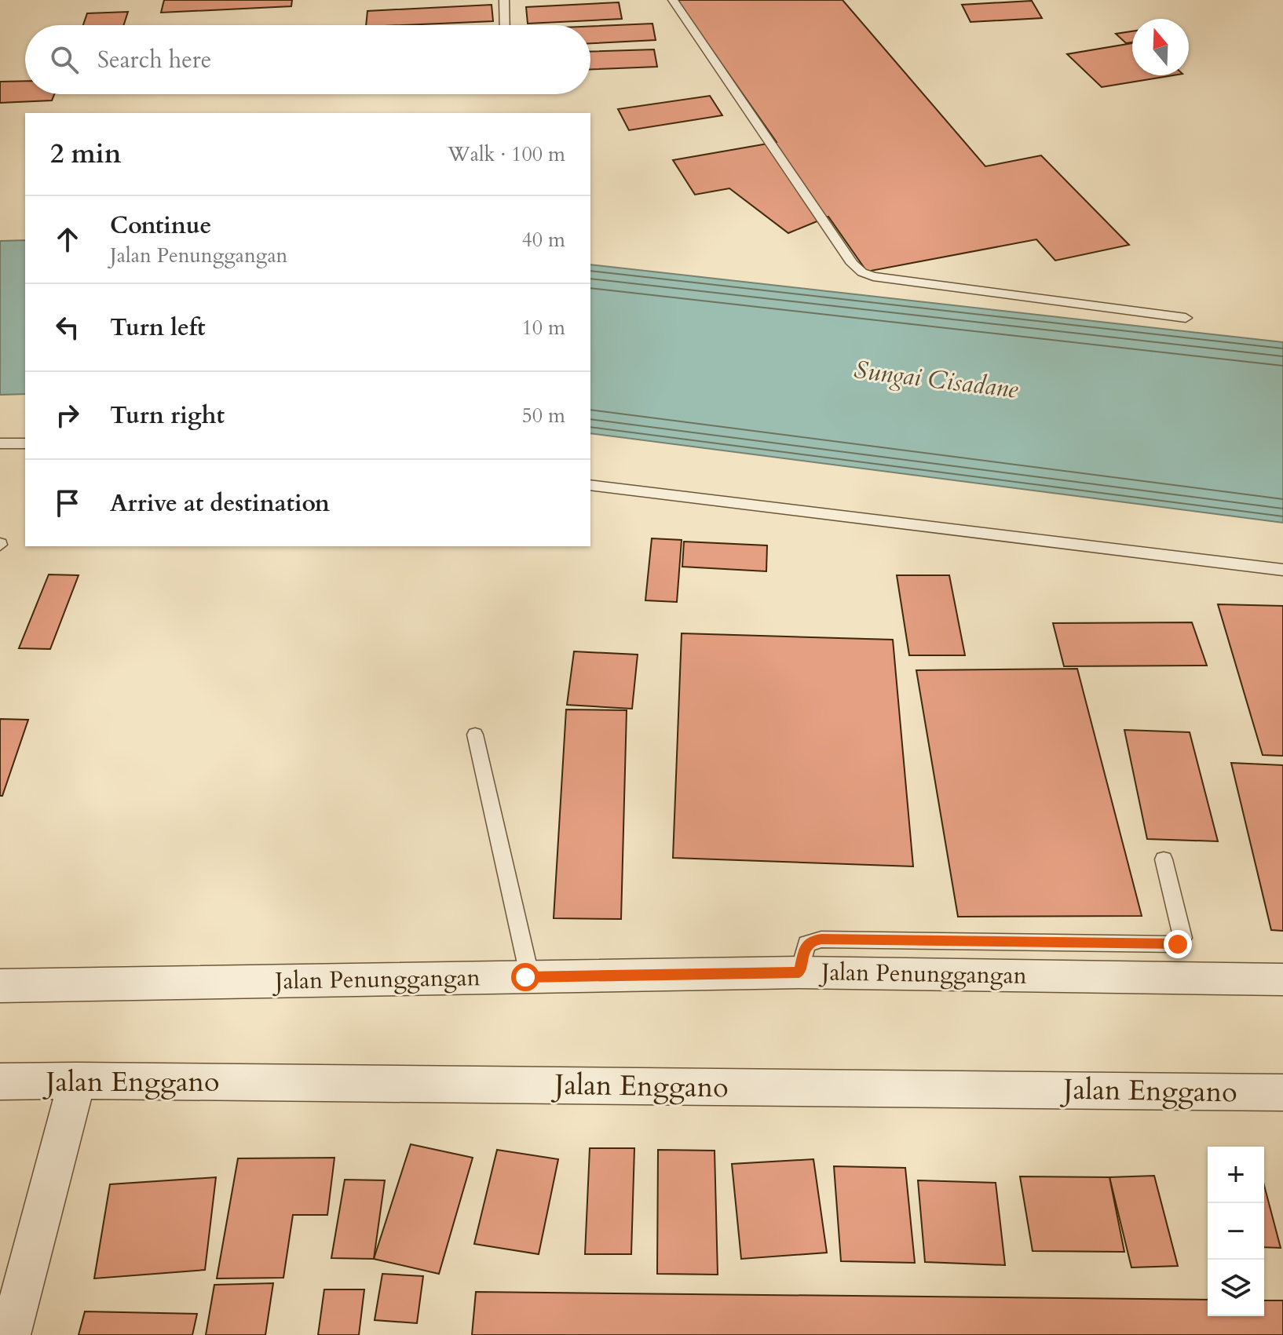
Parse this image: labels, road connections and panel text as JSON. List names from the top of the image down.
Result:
{
  "streets": {
    "street": ["Jalan Penunggangan", "Jalan Enggano"]
  },
  "water": ["Sungai Cisadane"],
  "north": "top",
  "page": {
    "search": "Search here",
    "heading": ["2 min", "Walk · 100 m"],
    "list": [
      ["Continue", "Jalan Penunggangan", "40 m"],
      ["Turn left", "10 m"],
      ["Turn right", "50 m"],
      "Arrive at destination"
    ],
    "map_buttons": ["+", "−"]
  }
}
